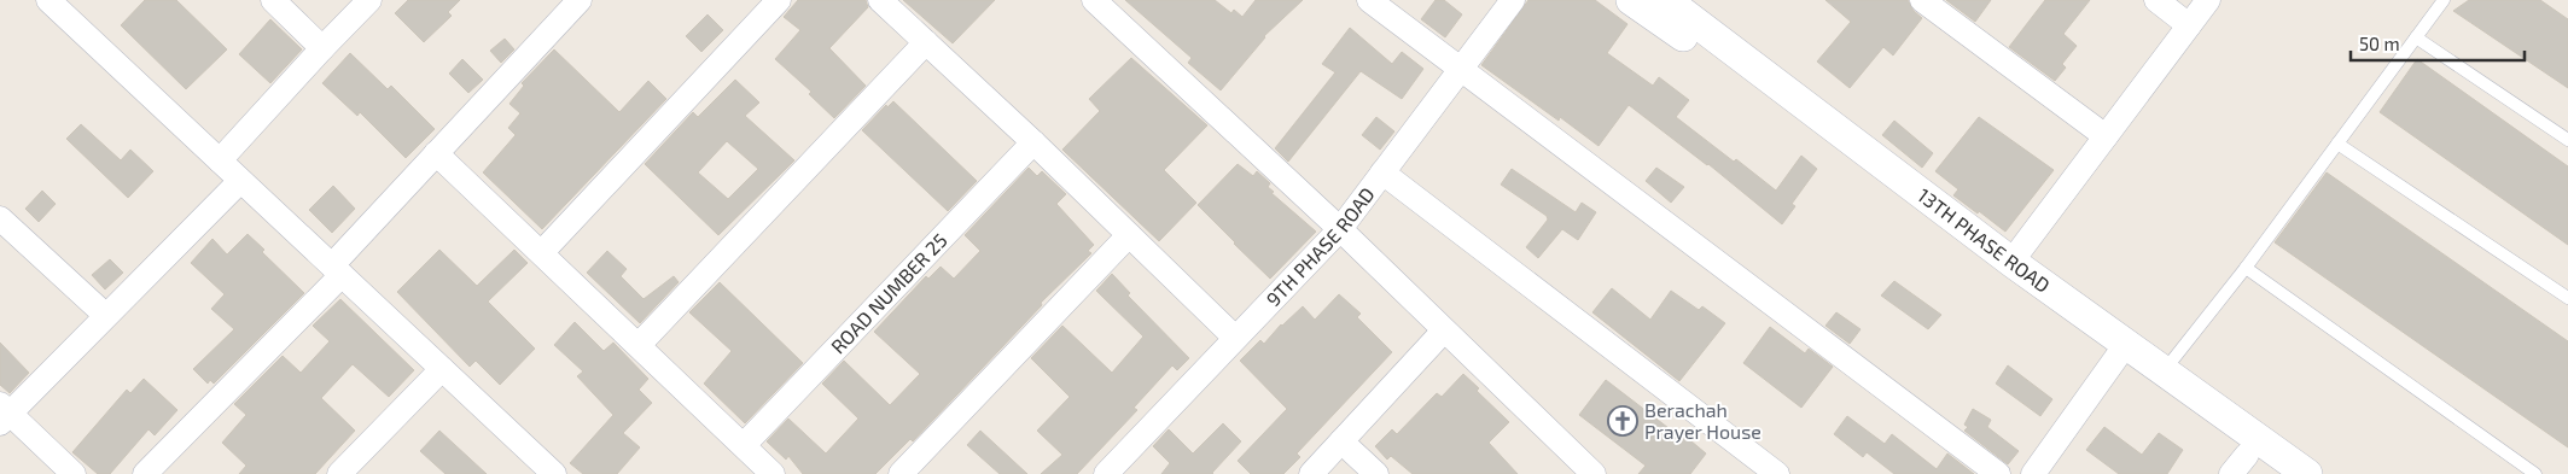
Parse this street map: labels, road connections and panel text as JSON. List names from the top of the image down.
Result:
{
  "streets": {
    "street": ["13TH PHASE ROAD", "9TH PHASE ROAD", "ROAD NUMBER 25"]
  },
  "places": {
    "church": ["Berachah Prayer House"]
  },
  "scale_bar": "50 m"
}
